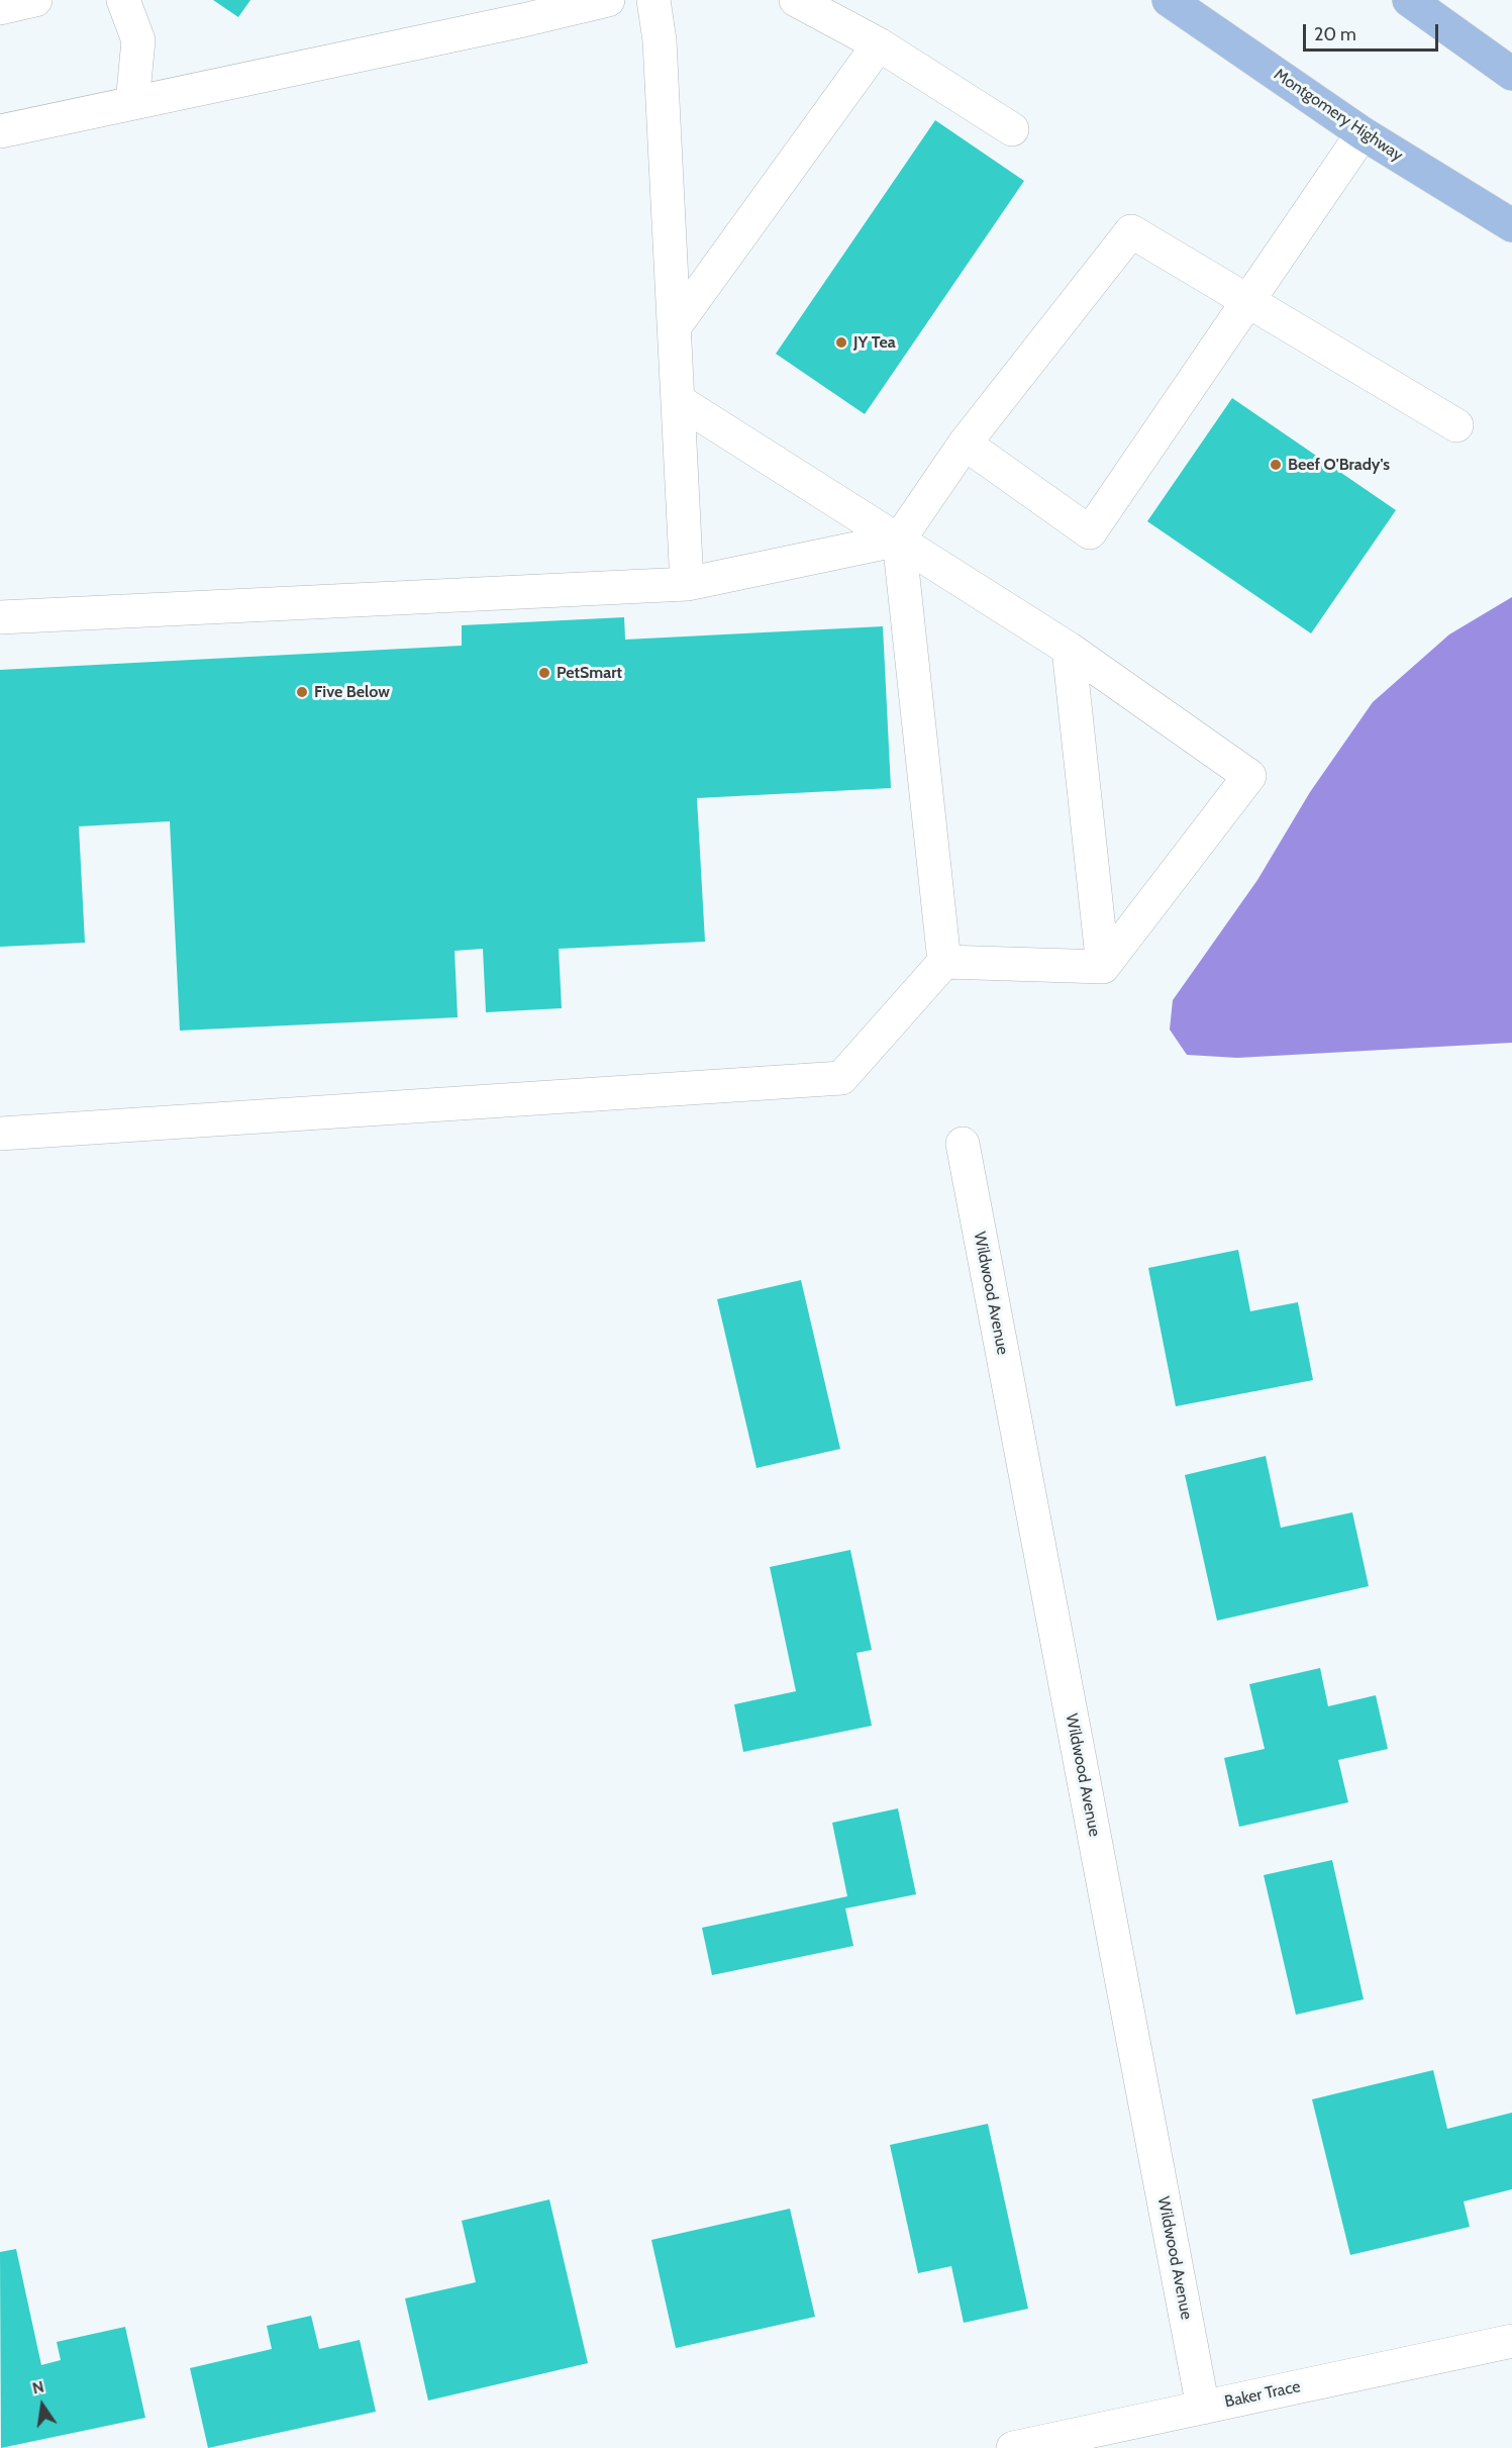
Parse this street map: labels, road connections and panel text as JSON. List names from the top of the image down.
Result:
{
  "streets": {
    "main road": ["Montgomery Highway"],
    "street": ["Wildwood Avenue", "Baker Trace"]
  },
  "crossings": [
    ["Wildwood Avenue", "Baker Trace"]
  ],
  "places": [
    "JY Tea",
    "Beef O'Brady's",
    "PetSmart",
    "Five Below"
  ],
  "scale_bar": "20 m",
  "north": "top"
}
